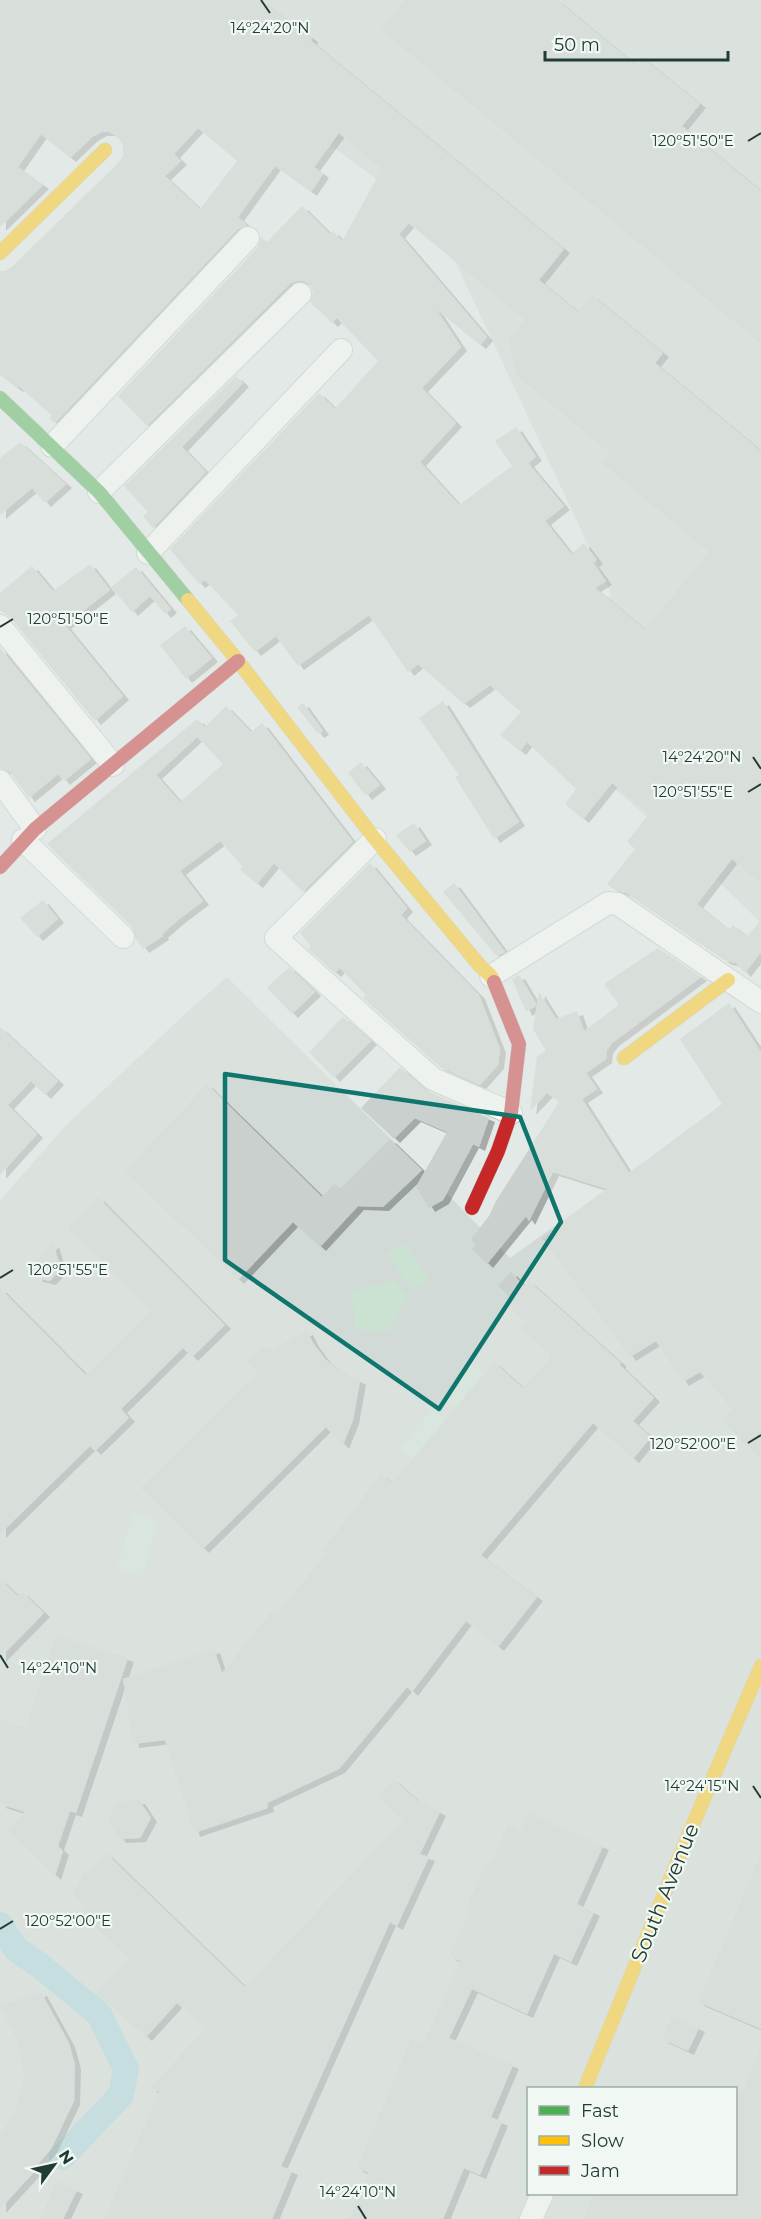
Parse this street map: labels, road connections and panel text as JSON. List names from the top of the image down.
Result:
{
  "streets": {
    "street": ["South Avenue"]
  },
  "legend": ["Fast", "Slow", "Jam"],
  "scale_bar": "50 m",
  "north": "top right",
  "coordinates": [
    "14°24'20\"N",
    "120°51'50\"E",
    "120°51'55\"E",
    "120°52'00\"E",
    "14°24'10\"N",
    "14°24'15\"N"
  ]
}
